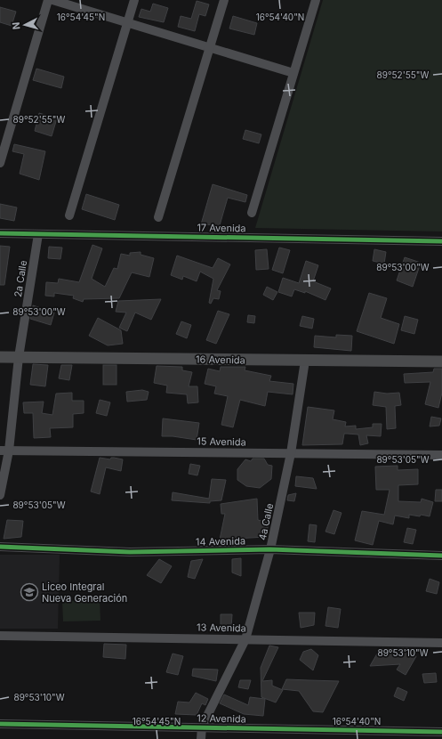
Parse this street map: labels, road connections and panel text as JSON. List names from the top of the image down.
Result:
{
  "streets": {
    "main road": ["16 Avenida"],
    "street": [
      "17 Avenida",
      "2a Calle",
      "15 Avenida",
      "4a Calle",
      "14 Avenida",
      "13 Avenida",
      "12 Avenida"
    ]
  },
  "crossings": [
    ["17 Avenida", "2a Calle"],
    ["2a Calle", "16 Avenida"],
    ["2a Calle", "15 Avenida"],
    ["16 Avenida", "4a Calle"],
    ["15 Avenida", "4a Calle"],
    ["4a Calle", "14 Avenida"],
    ["4a Calle", "13 Avenida"],
    ["4a Calle", "12 Avenida"]
  ],
  "places": {
    "school or university": ["Liceo Integral Nueva Generación"]
  },
  "north": "left",
  "coordinates": [
    "16°54'45\"N",
    "16°54'40\"N",
    "89°52'55\"W",
    "89°53'00\"W",
    "89°53'05\"W",
    "89°53'10\"W"
  ]
}
